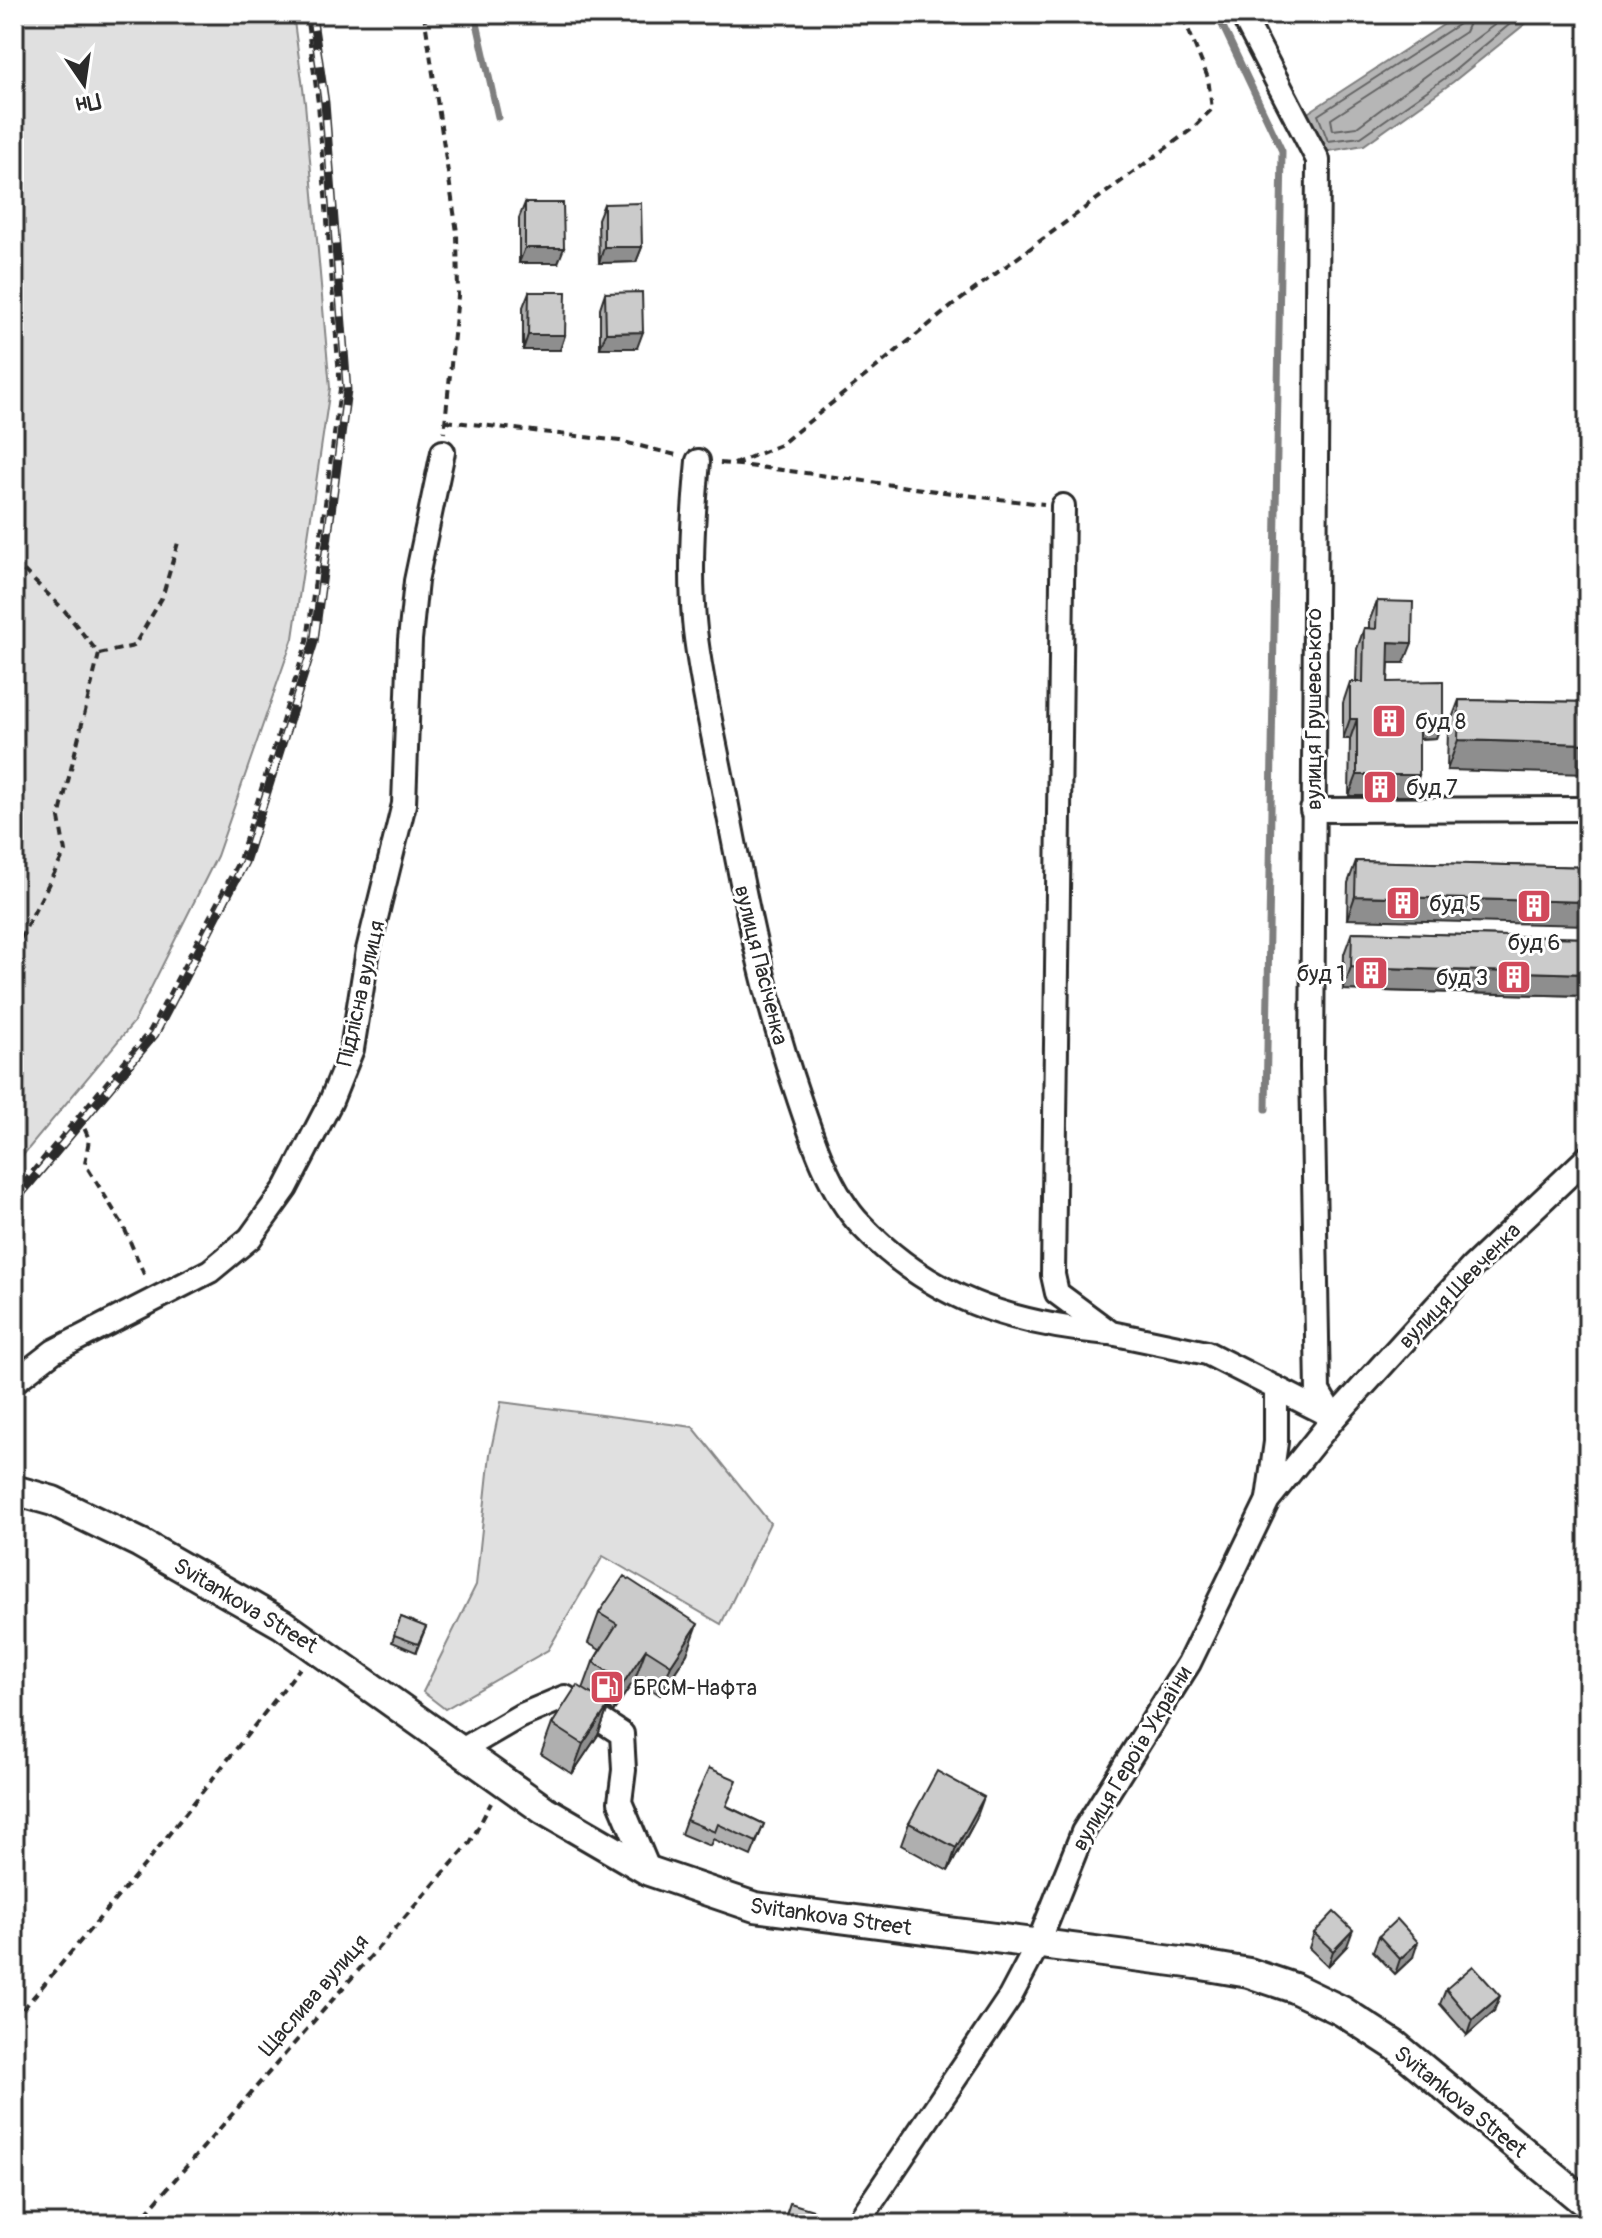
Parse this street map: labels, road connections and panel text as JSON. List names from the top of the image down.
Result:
{
  "streets": {
    "main road": ["Svitankova Street"],
    "street": [
      "вулиця Грушевського",
      "вулиця Пасіченка",
      "Підлісна вулиця",
      "вулиця Шевченка",
      "вулиця Героїв України"
    ],
    "path": ["Щаслива вулиця"]
  },
  "crossings": [
    ["вулиця Грушевського", "вулиця Пасіченка"],
    ["вулиця Грушевського", "вулиця Шевченка"],
    ["вулиця Грушевського", "вулиця Героїв України"],
    ["вулиця Пасіченка", "вулиця Шевченка"],
    ["вулиця Пасіченка", "вулиця Героїв України"],
    ["вулиця Шевченка", "вулиця Героїв України"],
    ["Svitankova Street", "вулиця Героїв України"],
    ["Svitankova Street", "Щаслива вулиця"]
  ],
  "places": {
    "building": [
      "буд 8",
      "буд 7",
      "буд 5",
      "буд 6",
      "буд 1",
      "буд 3"
    ],
    "fuel station": ["БРСМ-Нафта"]
  },
  "north": "bottom"
}
